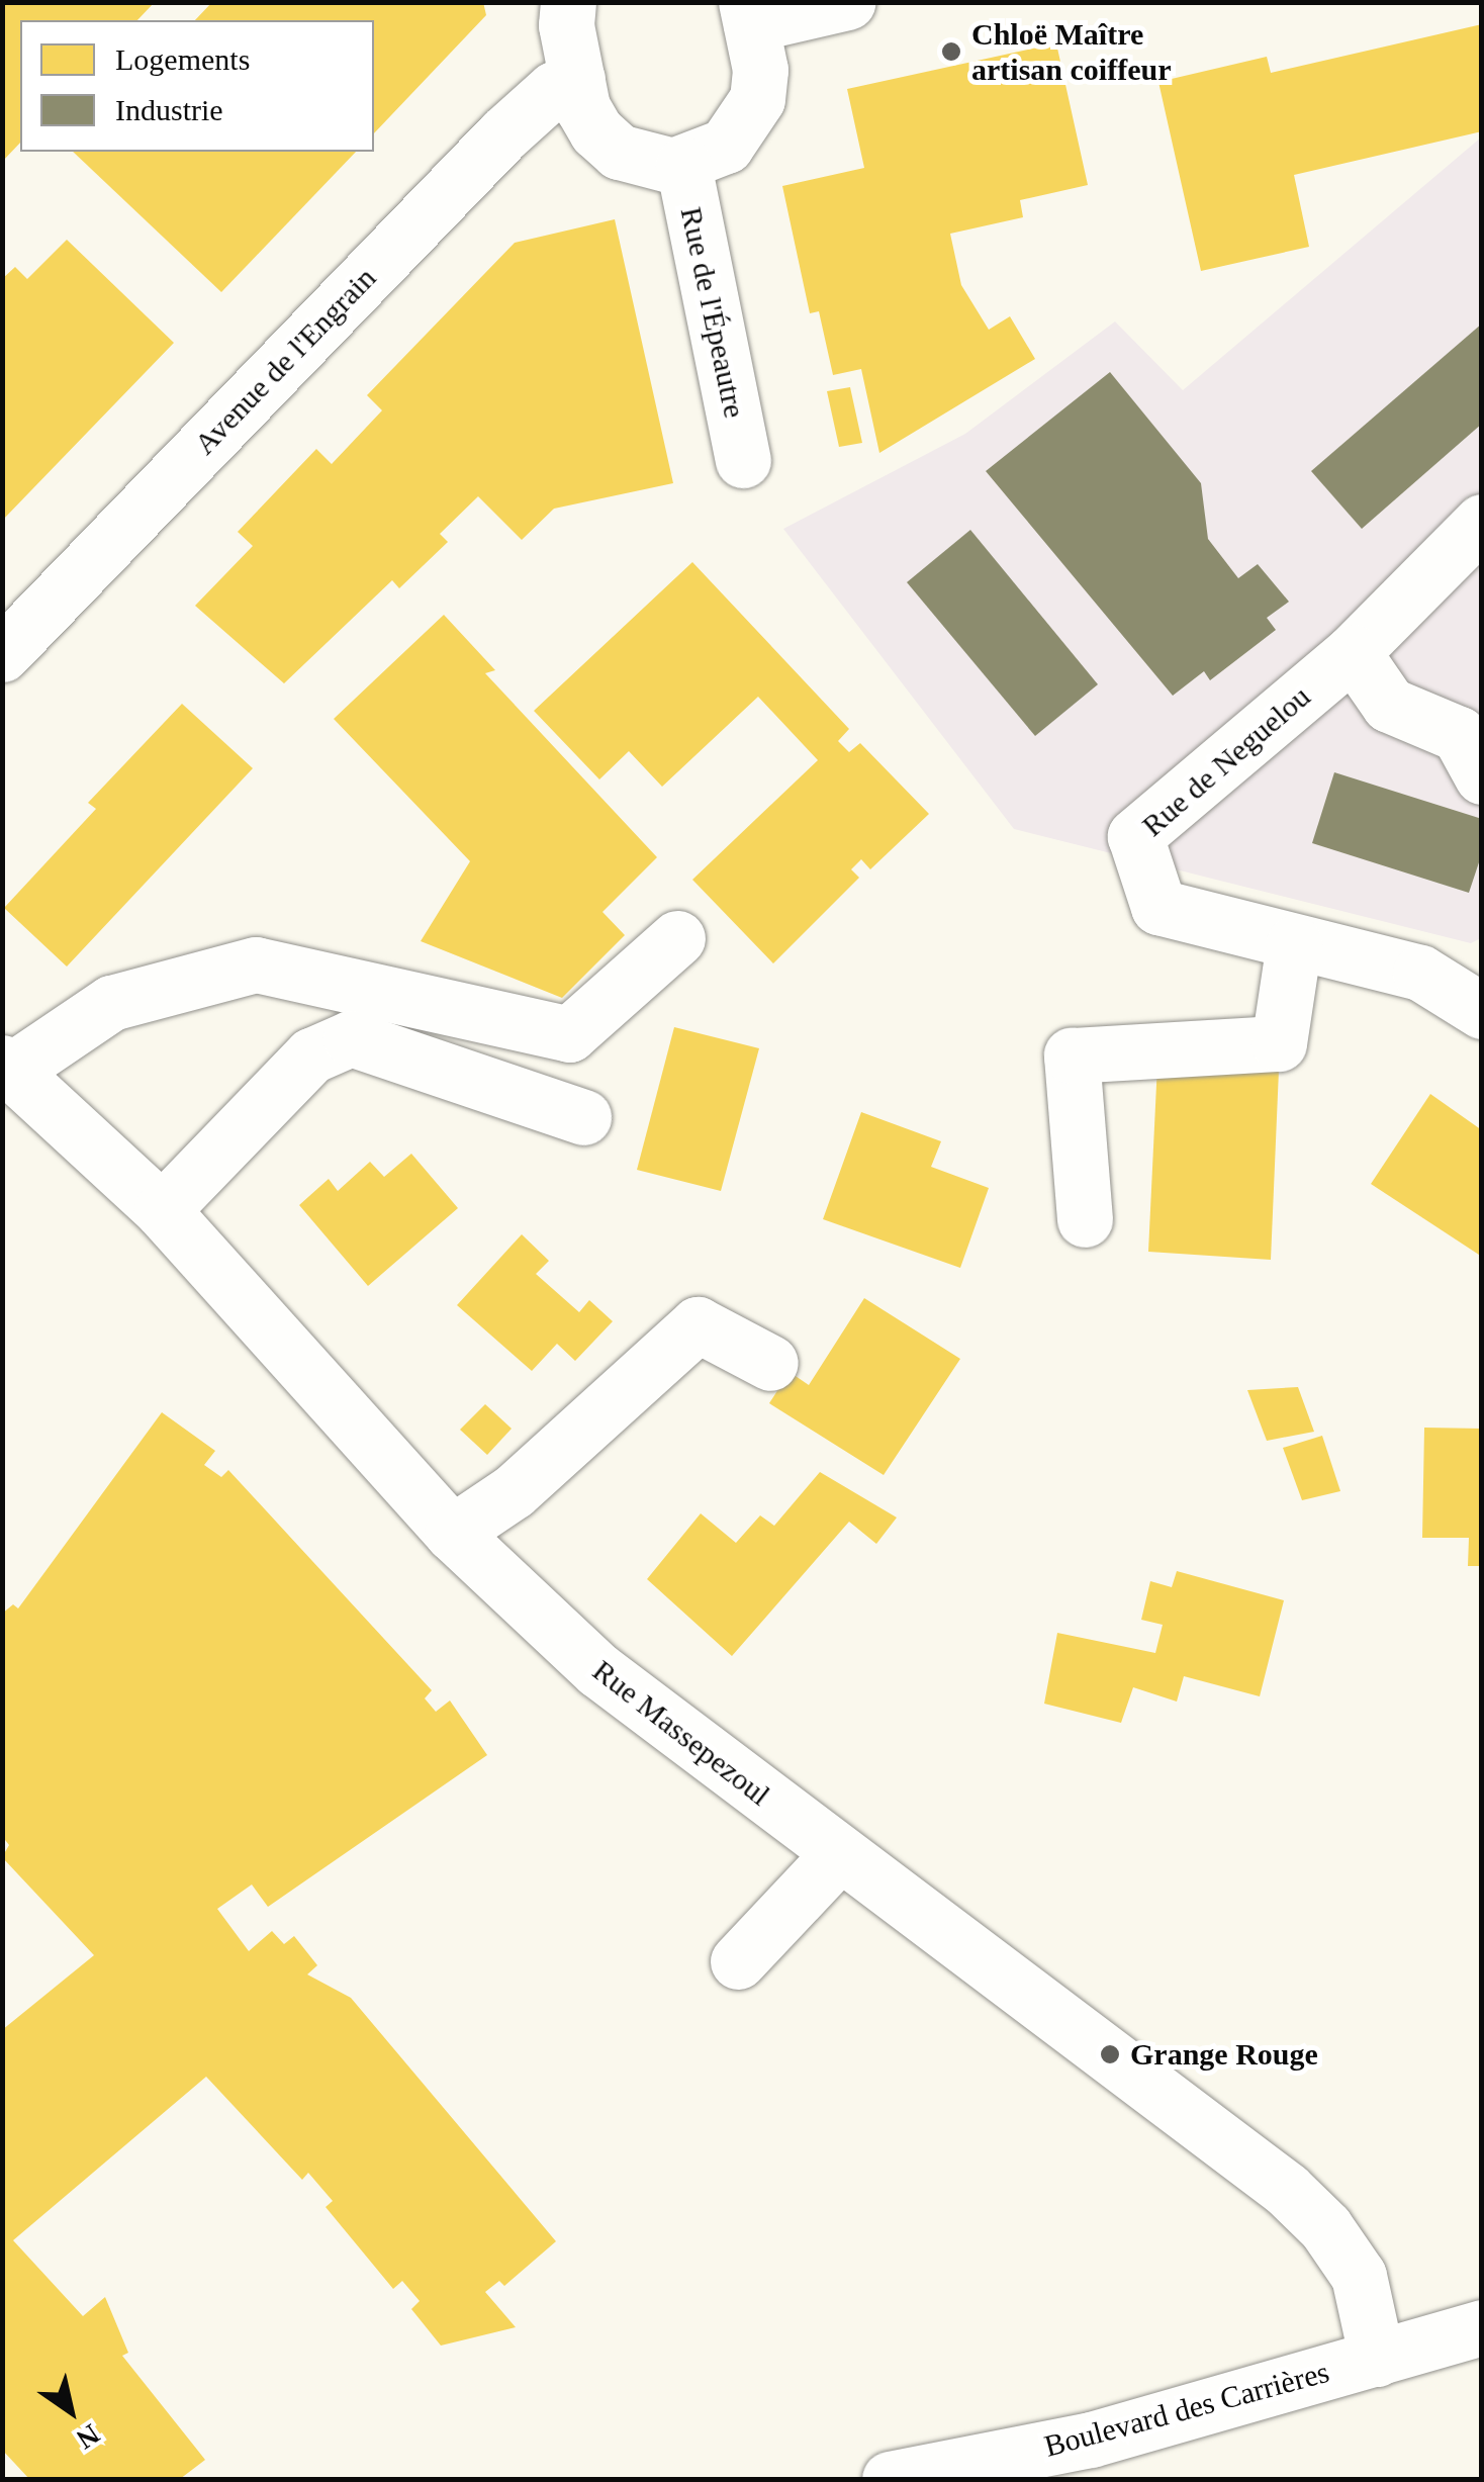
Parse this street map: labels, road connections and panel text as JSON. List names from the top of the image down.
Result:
{
  "streets": {
    "street": [
      "Rue de l'Épeautre",
      "Avenue de l'Engrain",
      "Rue de Neguelou",
      "Rue Massepezoul",
      "Boulevard des Carrières"
    ]
  },
  "crossings": [
    ["Rue Massepezoul", "Boulevard des Carrières"]
  ],
  "places": ["Chloë Maître artisan coiffeur", "Grange Rouge"],
  "legend": ["Logements", "Industrie"],
  "north": "bottom right"
}
